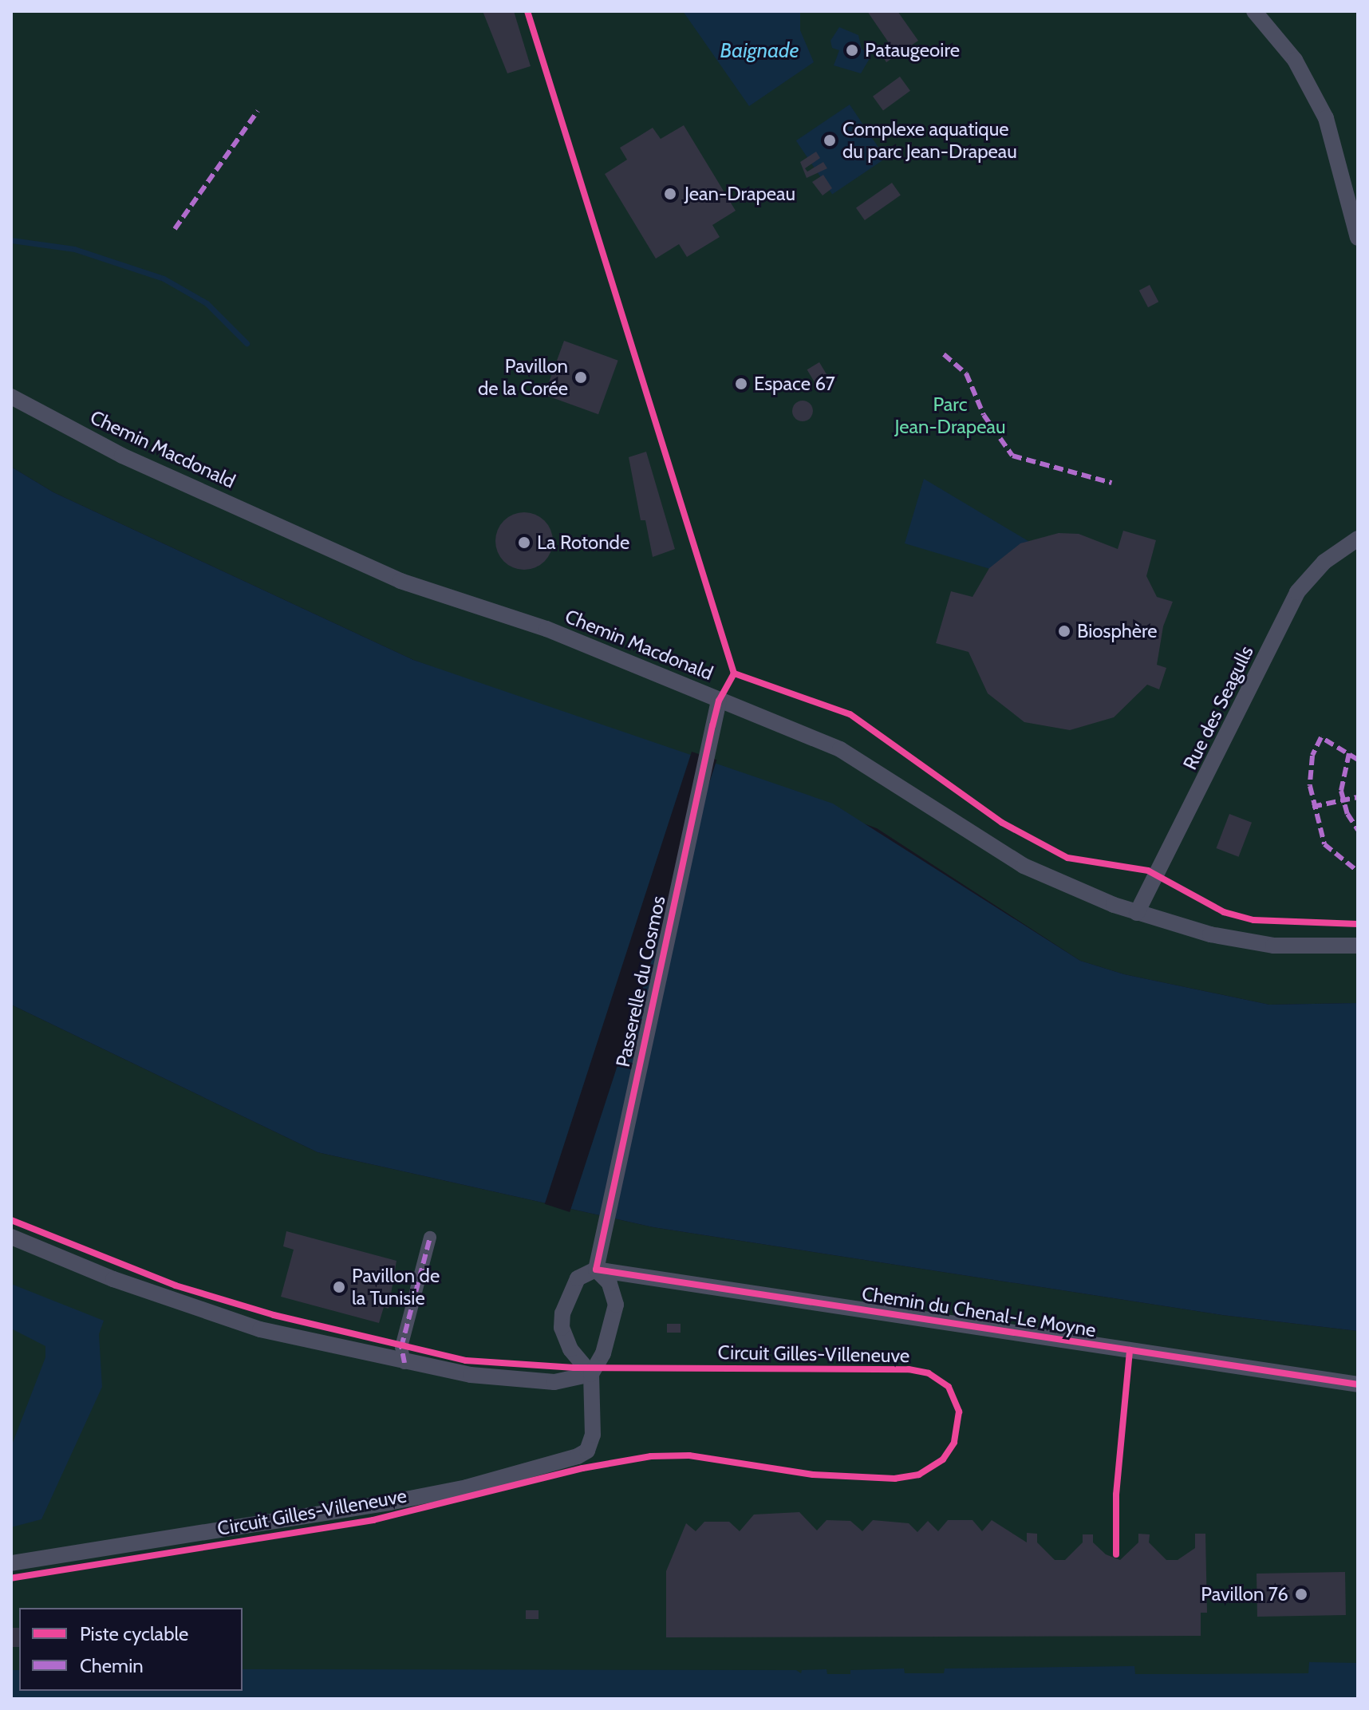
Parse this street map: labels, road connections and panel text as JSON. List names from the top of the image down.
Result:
{
  "streets": {
    "street": [
      "Chemin Macdonald",
      "Rue des Seagulls",
      "Passerelle du Cosmos",
      "Chemin du Chenal-Le Moyne",
      "Circuit Gilles-Villeneuve"
    ]
  },
  "crossings": [
    ["Chemin Macdonald", "Rue des Seagulls"],
    ["Chemin Macdonald", "Passerelle du Cosmos"],
    ["Passerelle du Cosmos", "Chemin du Chenal-Le Moyne"]
  ],
  "water": ["Baignade"],
  "parks": ["Parc Jean-Drapeau"],
  "places": [
    "Pataugeoire",
    "Complexe aquatique du parc Jean-Drapeau",
    "Jean-Drapeau",
    "Pavillon de la Corée",
    "Espace 67",
    "La Rotonde",
    "Biosphère",
    "Pavillon de la Tunisie",
    "Pavillon 76"
  ],
  "legend": ["Piste cyclable", "Chemin"]
}
